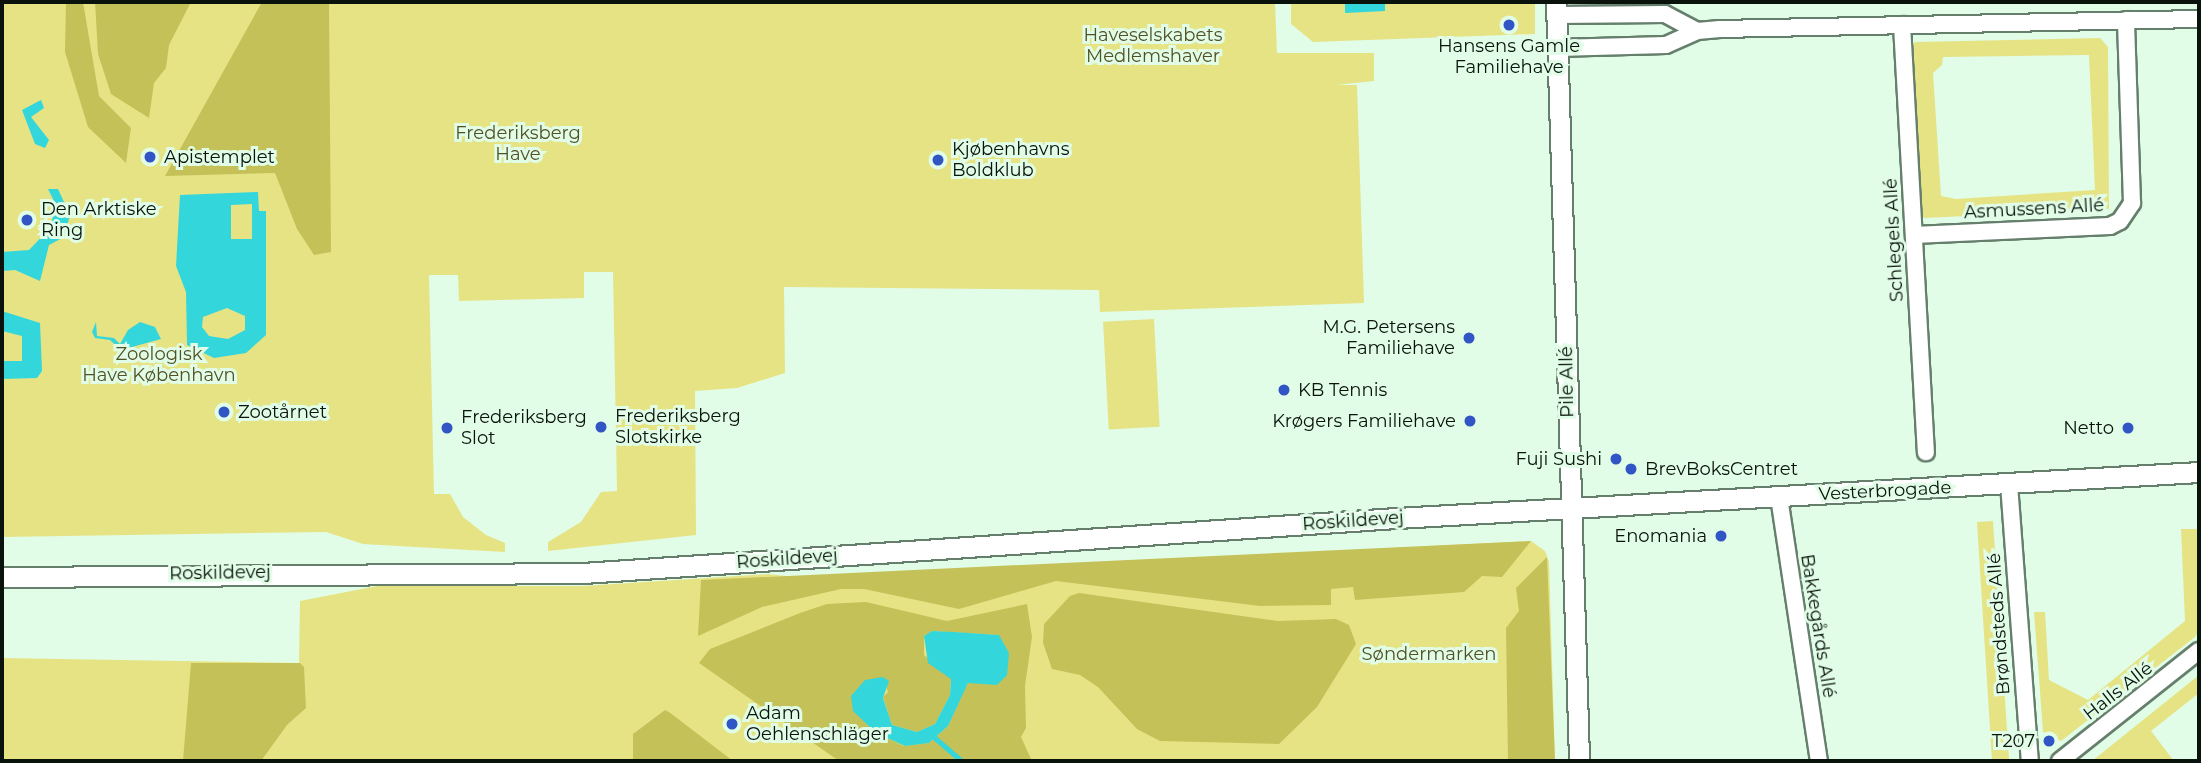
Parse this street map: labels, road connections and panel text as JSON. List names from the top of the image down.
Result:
{
  "streets": {
    "street": [
      "Asmussens Allé",
      "Schlegels Allé",
      "Pile Allé",
      "Vesterbrogade",
      "Roskildevej",
      "Brøndsteds Allé",
      "Bakkegårds Allé",
      "Halls Allé"
    ]
  },
  "crossings": [
    ["Asmussens Allé", "Schlegels Allé"],
    ["Pile Allé", "Vesterbrogade"],
    ["Pile Allé", "Roskildevej"],
    ["Vesterbrogade", "Roskildevej"],
    ["Vesterbrogade", "Brøndsteds Allé"],
    ["Vesterbrogade", "Bakkegårds Allé"]
  ],
  "parks": [
    "Haveselskabets Medlemshaver",
    "Frederiksberg Have",
    "Zoologisk Have København",
    "Søndermarken"
  ],
  "places": [
    "Hansens Gamle Familiehave",
    "Apistemplet",
    "Kjøbenhavns Boldklub",
    "Den Arktiske Ring",
    "M.G. Petersens Familiehave",
    "KB Tennis",
    "Zootårnet",
    "Krøgers Familiehave",
    "Frederiksberg Slotskirke",
    "Frederiksberg Slot",
    "Netto",
    "Fuji Sushi",
    "BrevBoksCentret",
    "Enomania",
    "Adam Oehlenschläger",
    "T207"
  ]
}
